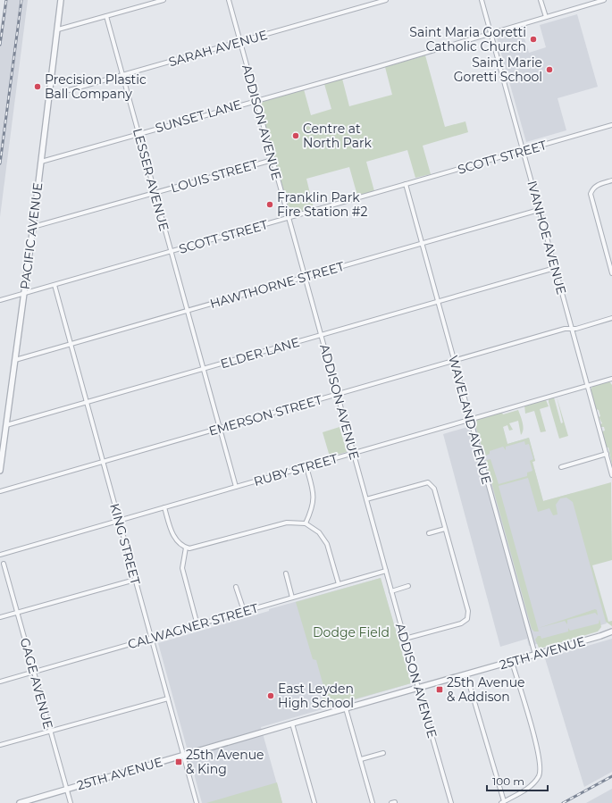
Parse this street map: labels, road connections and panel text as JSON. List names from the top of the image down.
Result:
{
  "streets": {
    "street": [
      "SARAH AVENUE",
      "SUNSET LANE",
      "ADDISON AVENUE",
      "SCOTT STREET",
      "LOUIS STREET",
      "LESSER AVENUE",
      "PACIFIC AVENUE",
      "IVANHOE AVENUE",
      "HAWTHORNE STREET",
      "ELDER LANE",
      "EMERSON STREET",
      "WAVELAND AVENUE",
      "RUBY STREET",
      "KING STREET",
      "CALWAGNER STREET",
      "25TH AVENUE",
      "GAGE AVENUE"
    ]
  },
  "crossings": [
    ["SARAH AVENUE", "ADDISON AVENUE"],
    ["SARAH AVENUE", "LESSER AVENUE"],
    ["SARAH AVENUE", "PACIFIC AVENUE"],
    ["SUNSET LANE", "ADDISON AVENUE"],
    ["SUNSET LANE", "LESSER AVENUE"],
    ["SUNSET LANE", "PACIFIC AVENUE"],
    ["SUNSET LANE", "IVANHOE AVENUE"],
    ["ADDISON AVENUE", "SCOTT STREET"],
    ["ADDISON AVENUE", "LOUIS STREET"],
    ["ADDISON AVENUE", "HAWTHORNE STREET"],
    ["ADDISON AVENUE", "ELDER LANE"],
    ["ADDISON AVENUE", "EMERSON STREET"],
    ["ADDISON AVENUE", "RUBY STREET"],
    ["ADDISON AVENUE", "CALWAGNER STREET"],
    ["ADDISON AVENUE", "25TH AVENUE"],
    ["SCOTT STREET", "LESSER AVENUE"],
    ["SCOTT STREET", "PACIFIC AVENUE"],
    ["SCOTT STREET", "IVANHOE AVENUE"],
    ["SCOTT STREET", "WAVELAND AVENUE"],
    ["SCOTT STREET", "KING STREET"],
    ["LOUIS STREET", "LESSER AVENUE"],
    ["LOUIS STREET", "PACIFIC AVENUE"],
    ["LESSER AVENUE", "HAWTHORNE STREET"],
    ["LESSER AVENUE", "ELDER LANE"],
    ["LESSER AVENUE", "EMERSON STREET"],
    ["LESSER AVENUE", "RUBY STREET"],
    ["PACIFIC AVENUE", "HAWTHORNE STREET"],
    ["PACIFIC AVENUE", "ELDER LANE"],
    ["IVANHOE AVENUE", "HAWTHORNE STREET"],
    ["IVANHOE AVENUE", "ELDER LANE"],
    ["IVANHOE AVENUE", "EMERSON STREET"],
    ["IVANHOE AVENUE", "RUBY STREET"],
    ["HAWTHORNE STREET", "WAVELAND AVENUE"],
    ["HAWTHORNE STREET", "KING STREET"],
    ["ELDER LANE", "WAVELAND AVENUE"],
    ["ELDER LANE", "KING STREET"],
    ["EMERSON STREET", "WAVELAND AVENUE"],
    ["EMERSON STREET", "KING STREET"],
    ["WAVELAND AVENUE", "RUBY STREET"],
    ["WAVELAND AVENUE", "25TH AVENUE"],
    ["RUBY STREET", "KING STREET"],
    ["KING STREET", "CALWAGNER STREET"],
    ["KING STREET", "25TH AVENUE"],
    ["CALWAGNER STREET", "GAGE AVENUE"],
    ["25TH AVENUE", "GAGE AVENUE"]
  ],
  "parks": ["Dodge Field"],
  "places": {
    "other": [
      "Saint Maria Goretti Catholic Church",
      "Saint Marie Goretti School",
      "Precision Plastic Ball Company",
      "Centre at North Park",
      "Franklin Park Fire Station #2",
      "East Leyden High School"
    ],
    "transit": ["25th Avenue & Addison", "25th Avenue & King"]
  },
  "scale_bar": "100 m"
}
